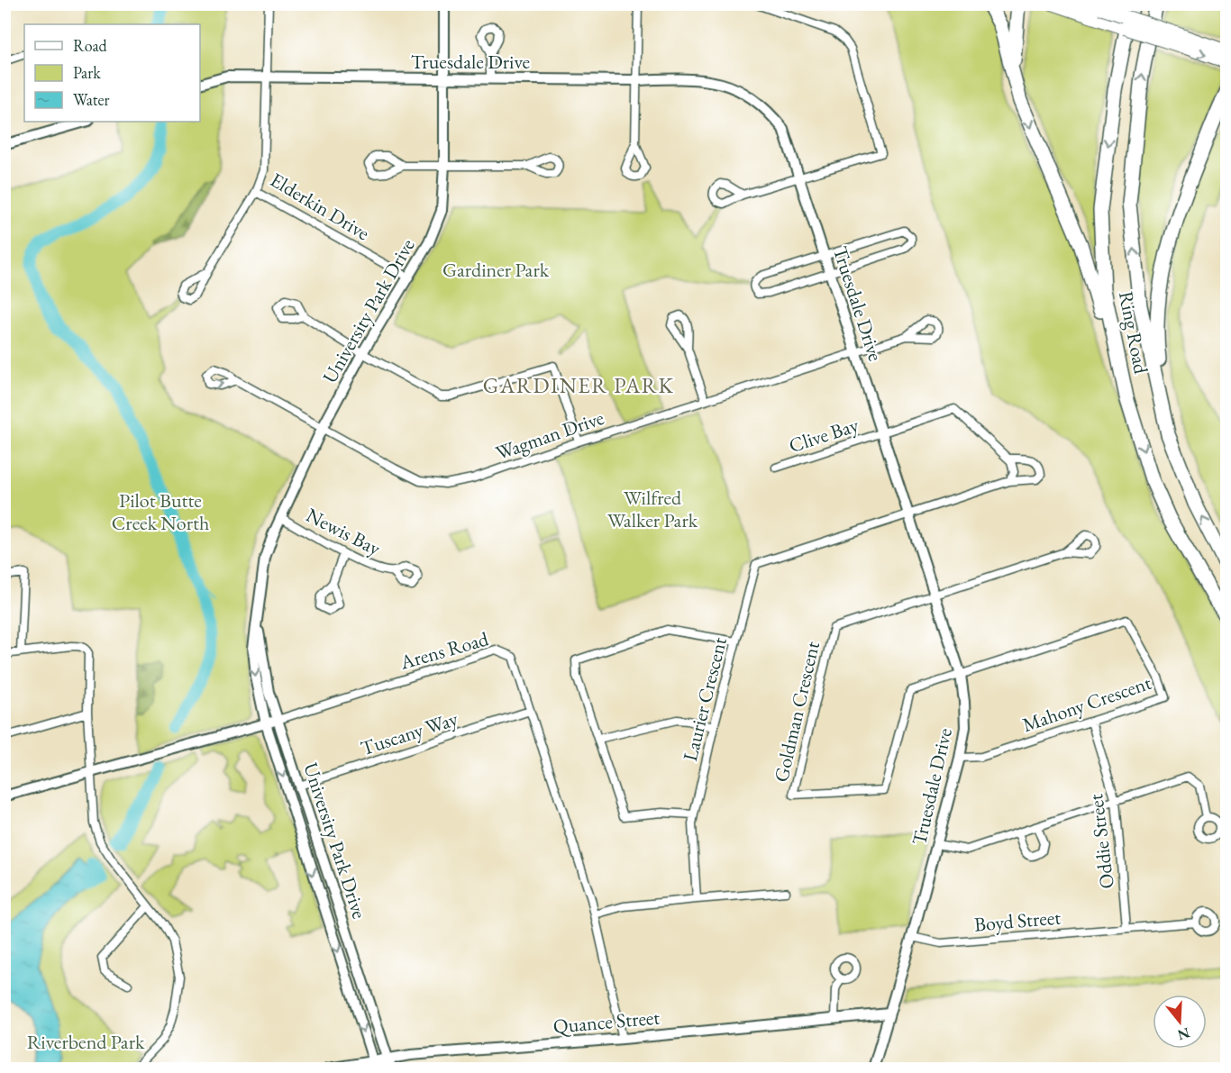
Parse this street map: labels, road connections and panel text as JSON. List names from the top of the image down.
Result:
{
  "streets": {
    "highway": ["Ring Road"],
    "street": [
      "Truesdale Drive",
      "Elderkin Drive",
      "University Park Drive",
      "Wagman Drive",
      "Clive Bay",
      "Newis Bay",
      "Arens Road",
      "Laurier Crescent",
      "Mahony Crescent",
      "Goldman Crescent",
      "Tuscany Way",
      "Oddie Street",
      "Boyd Street",
      "Quance Street"
    ]
  },
  "crossings": [
    ["Truesdale Drive", "Elderkin Drive"],
    ["Truesdale Drive", "University Park Drive"],
    ["Truesdale Drive", "Wagman Drive"],
    ["Truesdale Drive", "Clive Bay"],
    ["Truesdale Drive", "Laurier Crescent"],
    ["Truesdale Drive", "Mahony Crescent"],
    ["Truesdale Drive", "Goldman Crescent"],
    ["Truesdale Drive", "Boyd Street"],
    ["Truesdale Drive", "Quance Street"],
    ["Elderkin Drive", "University Park Drive"],
    ["University Park Drive", "Wagman Drive"],
    ["University Park Drive", "Newis Bay"],
    ["University Park Drive", "Arens Road"],
    ["University Park Drive", "Tuscany Way"],
    ["University Park Drive", "Quance Street"],
    ["Arens Road", "Tuscany Way"],
    ["Arens Road", "Quance Street"],
    ["Mahony Crescent", "Goldman Crescent"],
    ["Mahony Crescent", "Oddie Street"],
    ["Oddie Street", "Boyd Street"]
  ],
  "districts": ["GARDINER PARK"],
  "parks": [
    "Gardiner Park",
    "Wilfred Walker Park",
    "Pilot Butte Creek North",
    "Riverbend Park"
  ],
  "legend": ["Road", "Park", "Water"],
  "north": "bottom"
}
